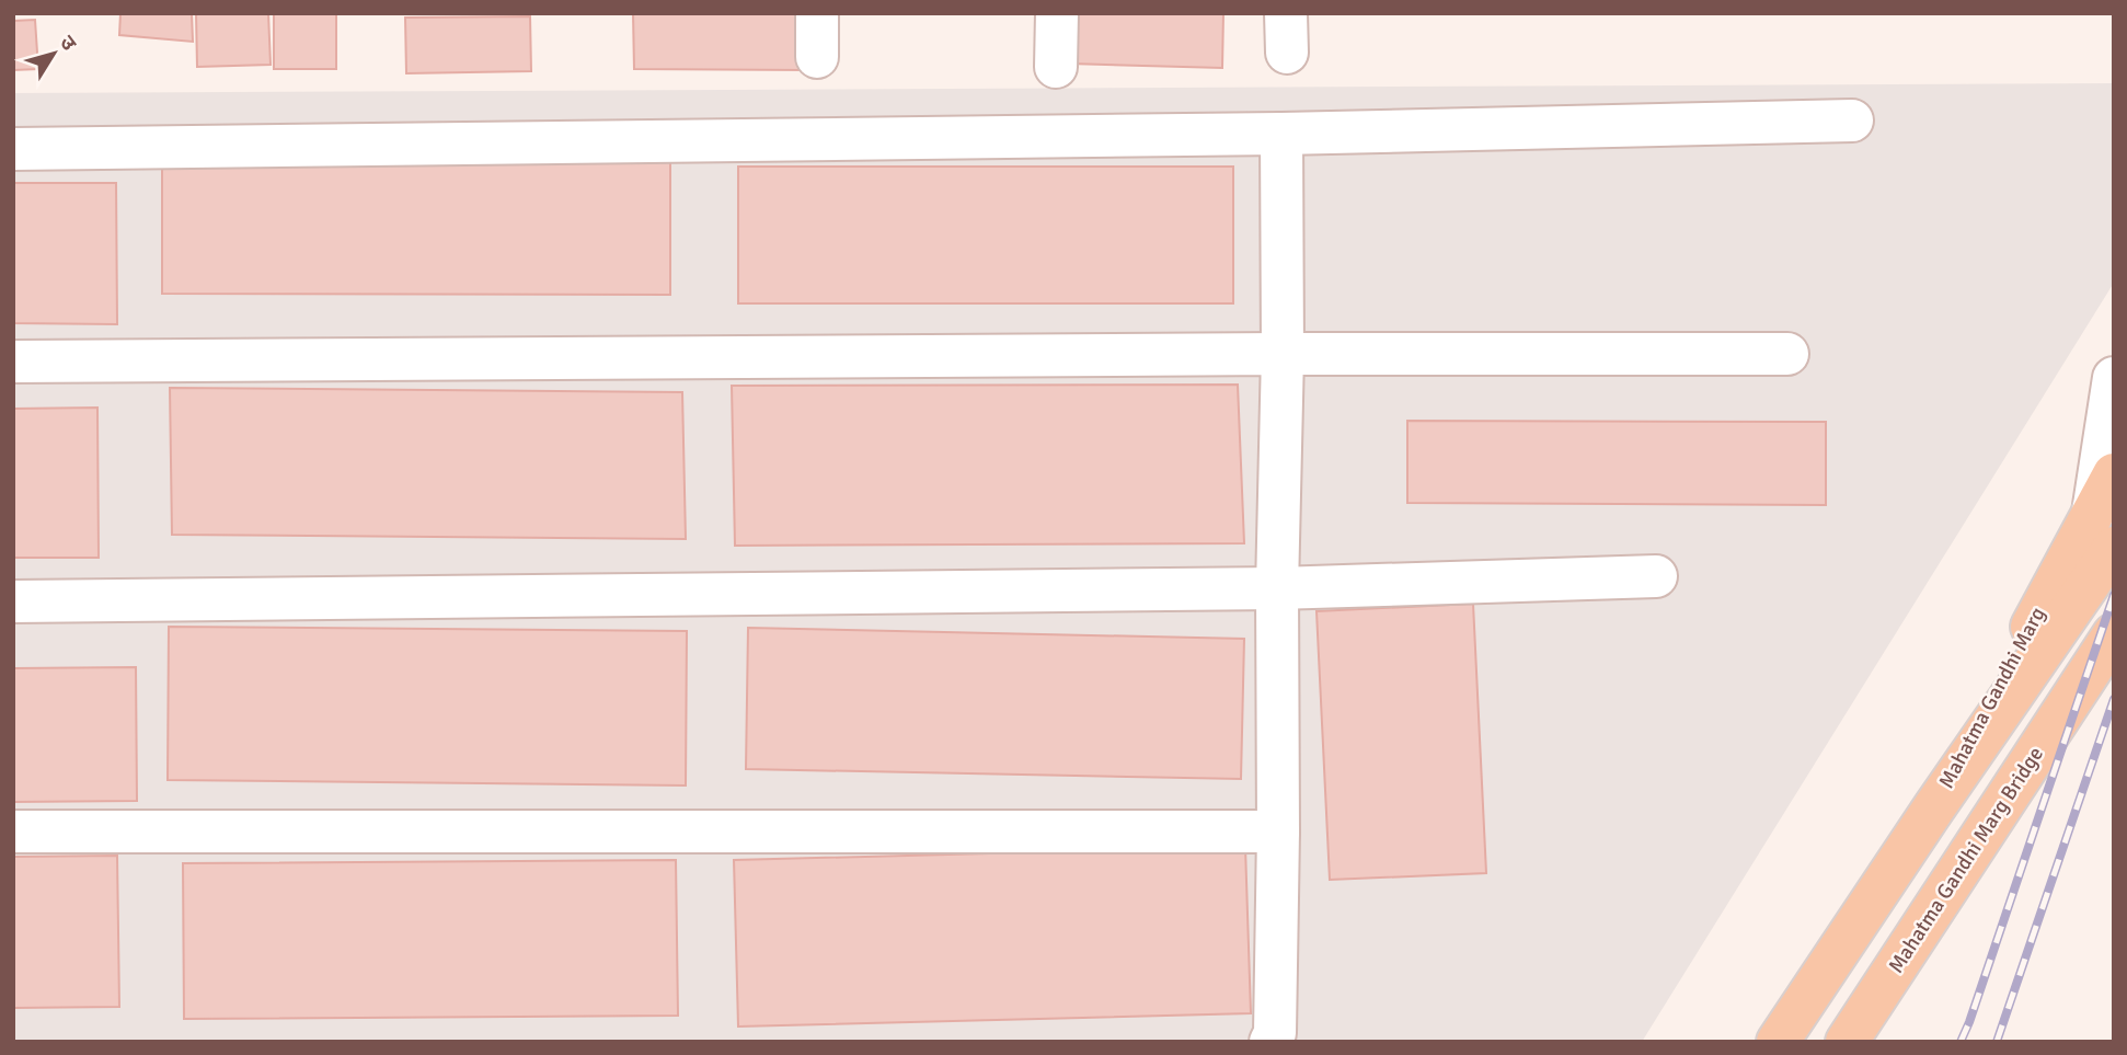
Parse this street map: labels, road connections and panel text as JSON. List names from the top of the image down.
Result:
{
  "streets": {
    "main road": ["Mahatma Gandhi Marg", "Mahatma Gandhi Marg Bridge"]
  },
  "north": "top right"
}
